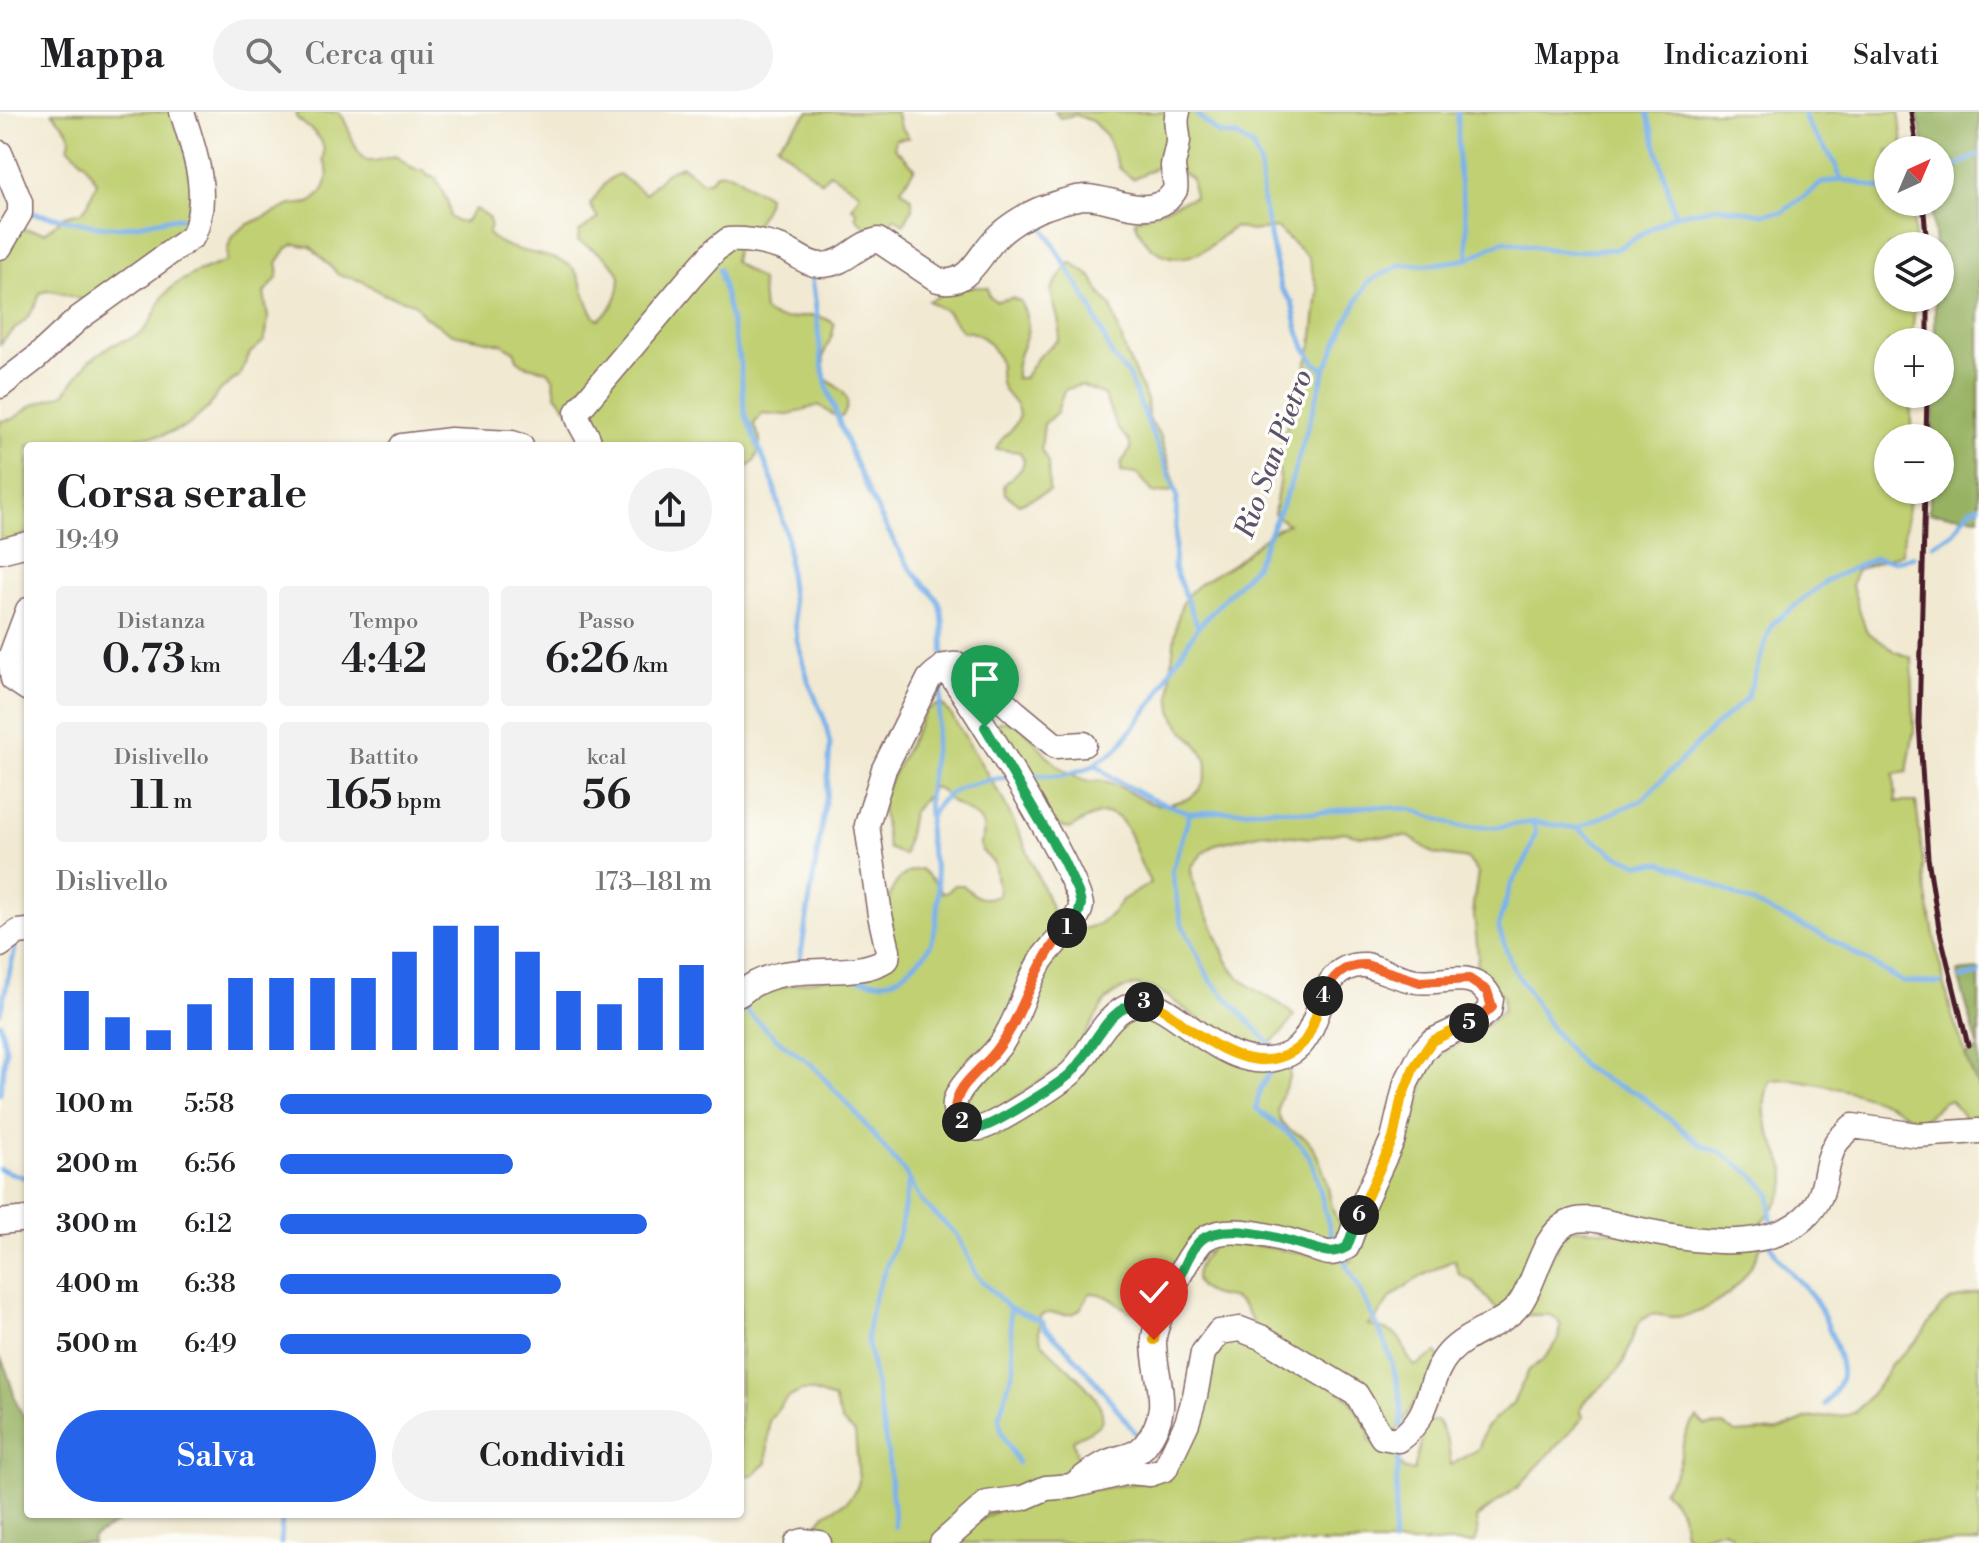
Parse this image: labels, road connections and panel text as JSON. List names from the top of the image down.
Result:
{
  "water": ["Rio San Pietro"],
  "north": "top right",
  "page": {
    "header": "Mappa",
    "search": "Cerca qui",
    "nav": ["Mappa", "Indicazioni", "Salvati"],
    "map_buttons": ["+", "−"],
    "heading": ["Corsa serale", "19:49"],
    "stats": [
      ["Distanza", "0.73 km"],
      ["Tempo", "4:42"],
      ["Passo", "6:26 /km"],
      ["Dislivello", "11 m"],
      ["Battito", "165 bpm"],
      ["kcal", "56"]
    ],
    "chart": ["Dislivello", "173–181 m"],
    "pins": [
      "1",
      "4",
      "3",
      "5",
      "2",
      "6"
    ],
    "list": [
      {
        "name": "100 m",
        "note": "5:58"
      },
      {
        "name": "200 m",
        "note": "6:56"
      },
      {
        "name": "300 m",
        "note": "6:12"
      },
      {
        "name": "400 m",
        "note": "6:38"
      },
      {
        "name": "500 m",
        "note": "6:49"
      }
    ],
    "buttons": ["Salva", "Condividi"]
  }
}
